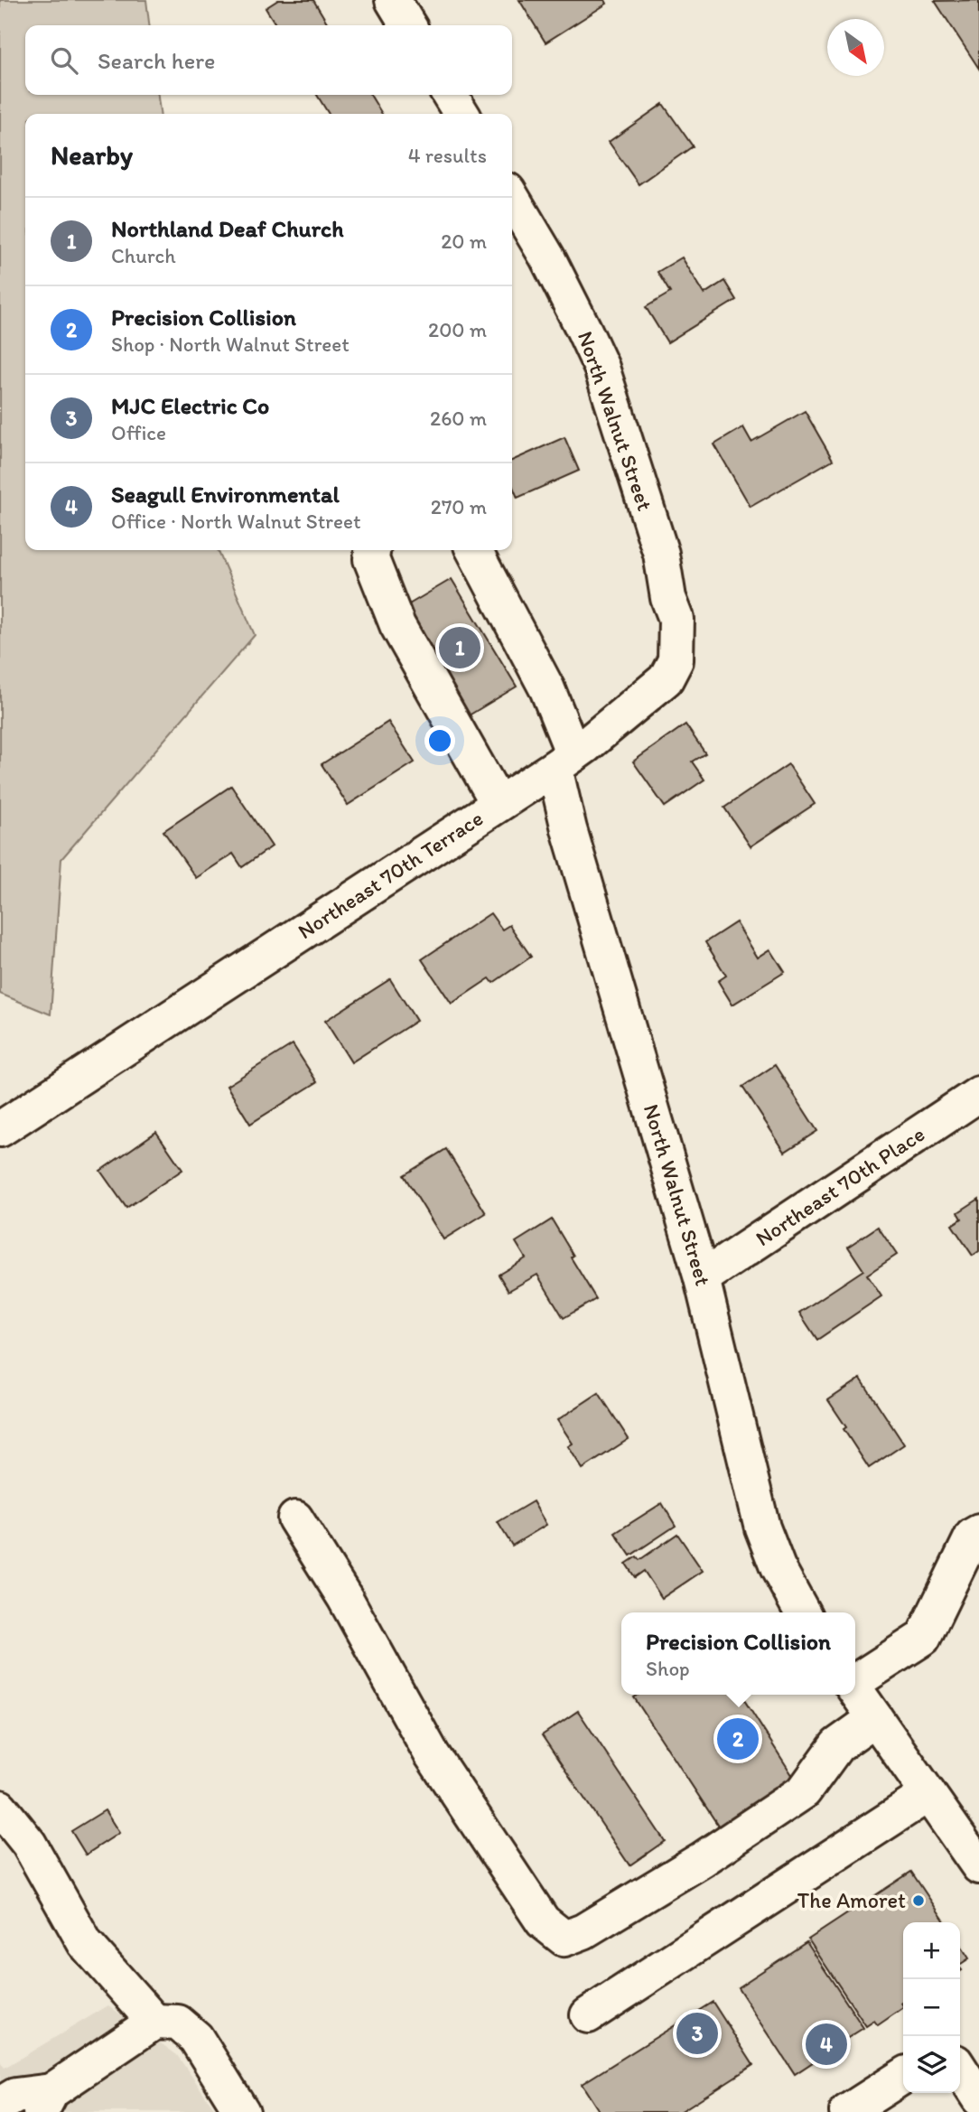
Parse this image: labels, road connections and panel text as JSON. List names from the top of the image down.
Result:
{
  "streets": {
    "street": ["North Walnut Street", "Northeast 70th Terrace", "Northeast 70th Place"]
  },
  "crossings": [
    ["North Walnut Street", "Northeast 70th Terrace"],
    ["North Walnut Street", "Northeast 70th Place"]
  ],
  "places": ["The Amoret"],
  "north": "bottom right",
  "page": {
    "search": "Search here",
    "heading": ["Nearby", "4 results"],
    "list": [
      {
        "mark": "1",
        "name": "Northland Deaf Church",
        "note": "Church",
        "value": "20 m"
      },
      {
        "mark": "2",
        "name": "Precision Collision",
        "note": "Shop · North Walnut Street",
        "value": "200 m"
      },
      {
        "mark": "3",
        "name": "MJC Electric Co",
        "note": "Office",
        "value": "260 m"
      },
      {
        "mark": "4",
        "name": "Seagull Environmental",
        "note": "Office · North Walnut Street",
        "value": "270 m"
      }
    ],
    "pins": [
      "1",
      "2",
      "3",
      "4"
    ],
    "popup": ["Precision Collision", "Shop"],
    "map_buttons": ["+", "−"]
  }
}
